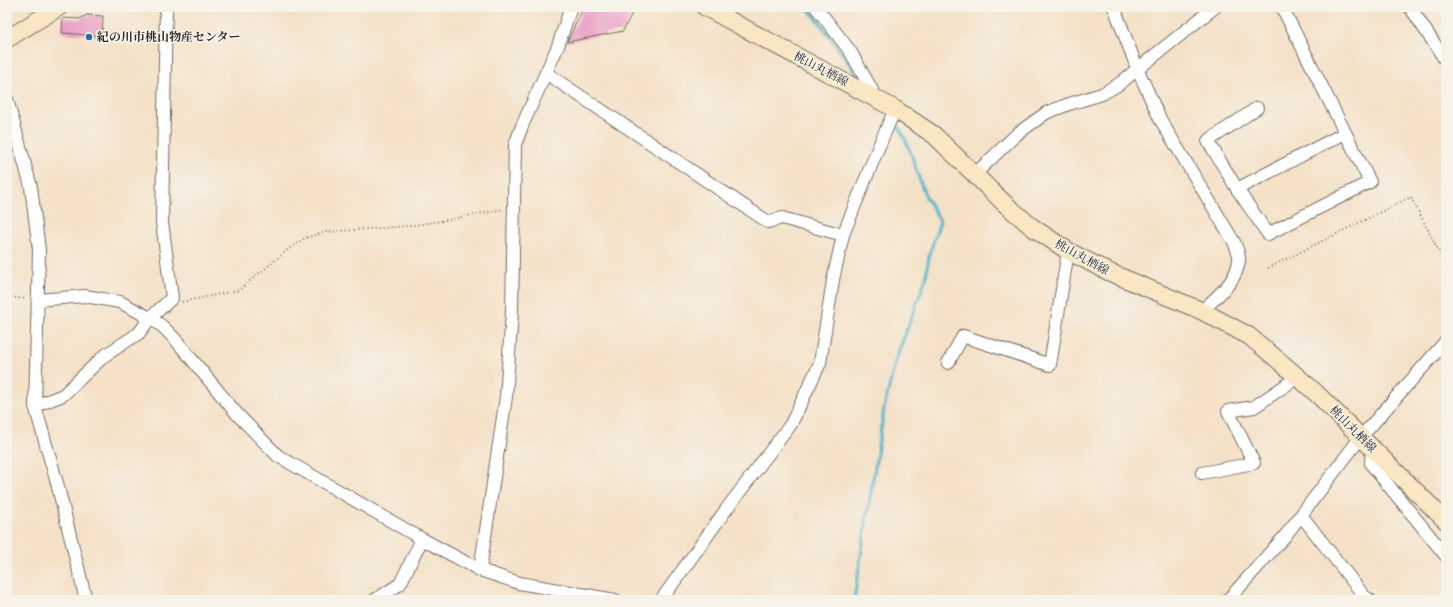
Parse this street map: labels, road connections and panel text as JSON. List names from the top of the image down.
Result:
{
  "streets": {
    "main road": ["桃山丸栖線"]
  },
  "places": ["紀の川市桃山物産センター"]
}
